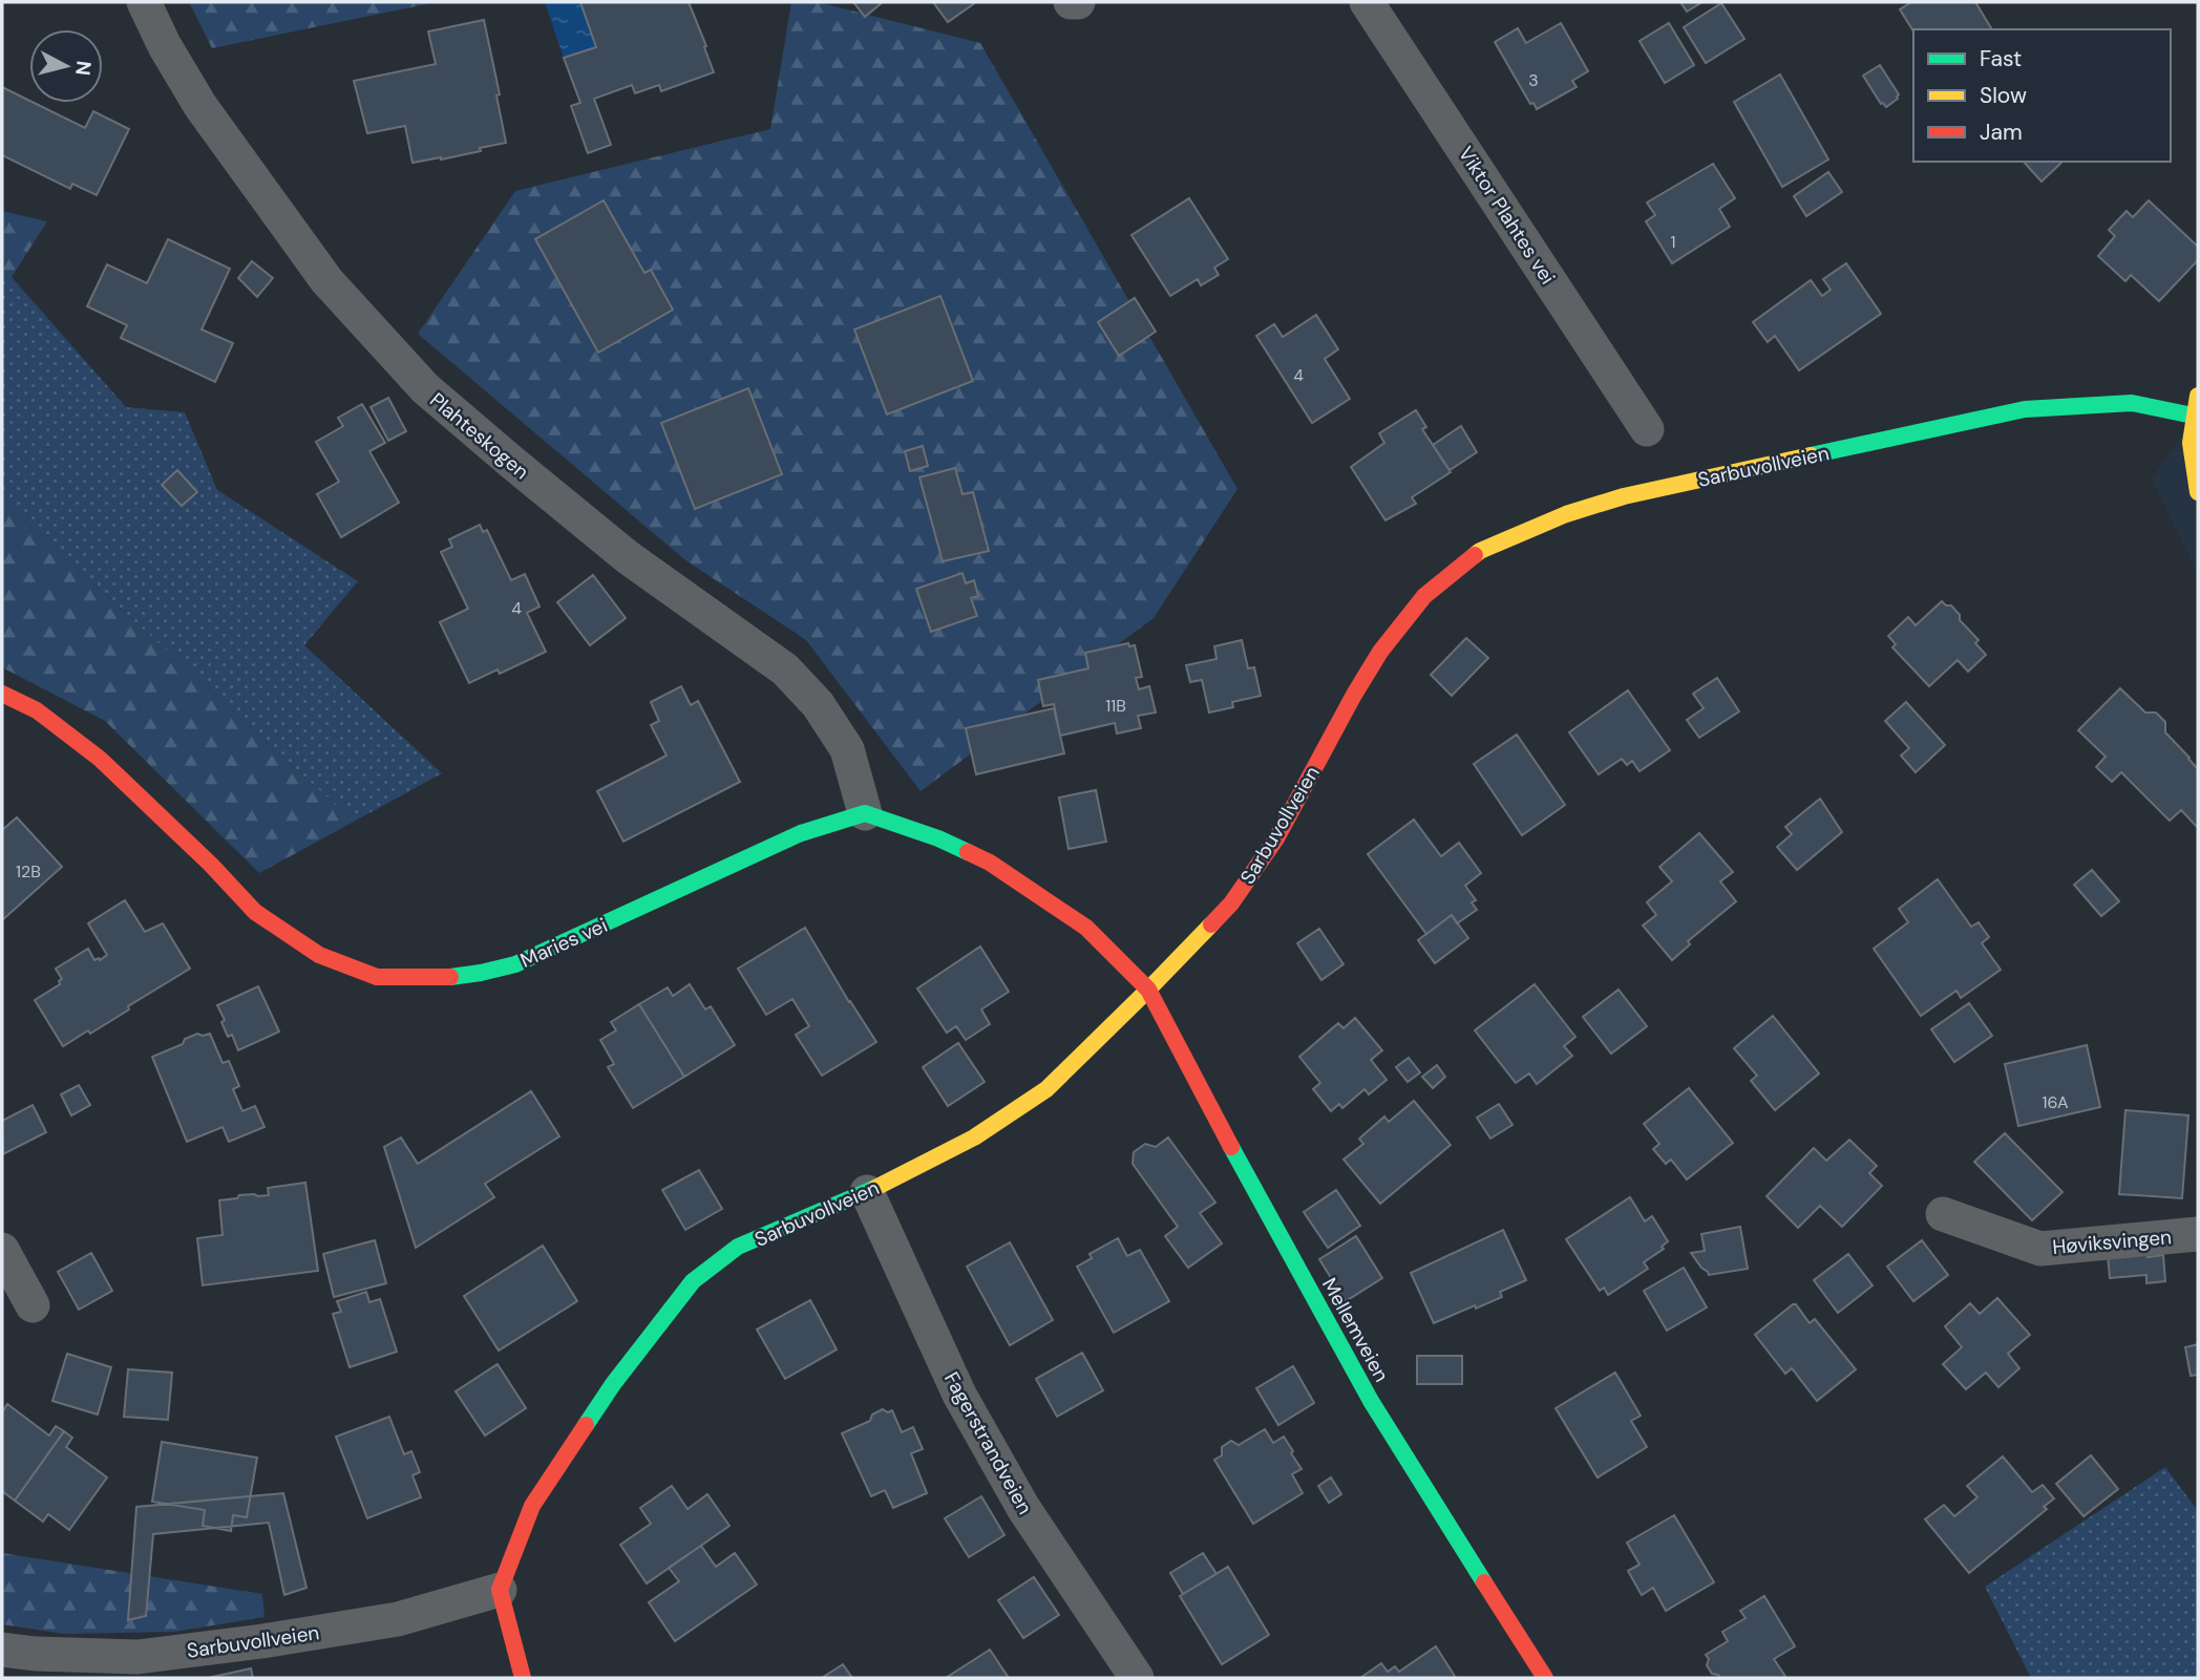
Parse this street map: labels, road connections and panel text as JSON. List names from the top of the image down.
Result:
{
  "streets": {
    "street": [
      "Viktor Plahtes vei",
      "Plahteskogen",
      "Sarbuvollveien",
      "Maries vei",
      "Høviksvingen",
      "Mellemveien",
      "Fagerstrandveien"
    ]
  },
  "crossings": [
    ["Plahteskogen", "Maries vei"],
    ["Sarbuvollveien", "Mellemveien"],
    ["Sarbuvollveien", "Fagerstrandveien"]
  ],
  "house_numbers": [
    "3",
    "1",
    "4",
    "4",
    "11B",
    "12B",
    "16A"
  ],
  "legend": ["Fast", "Slow", "Jam"],
  "north": "right"
}
